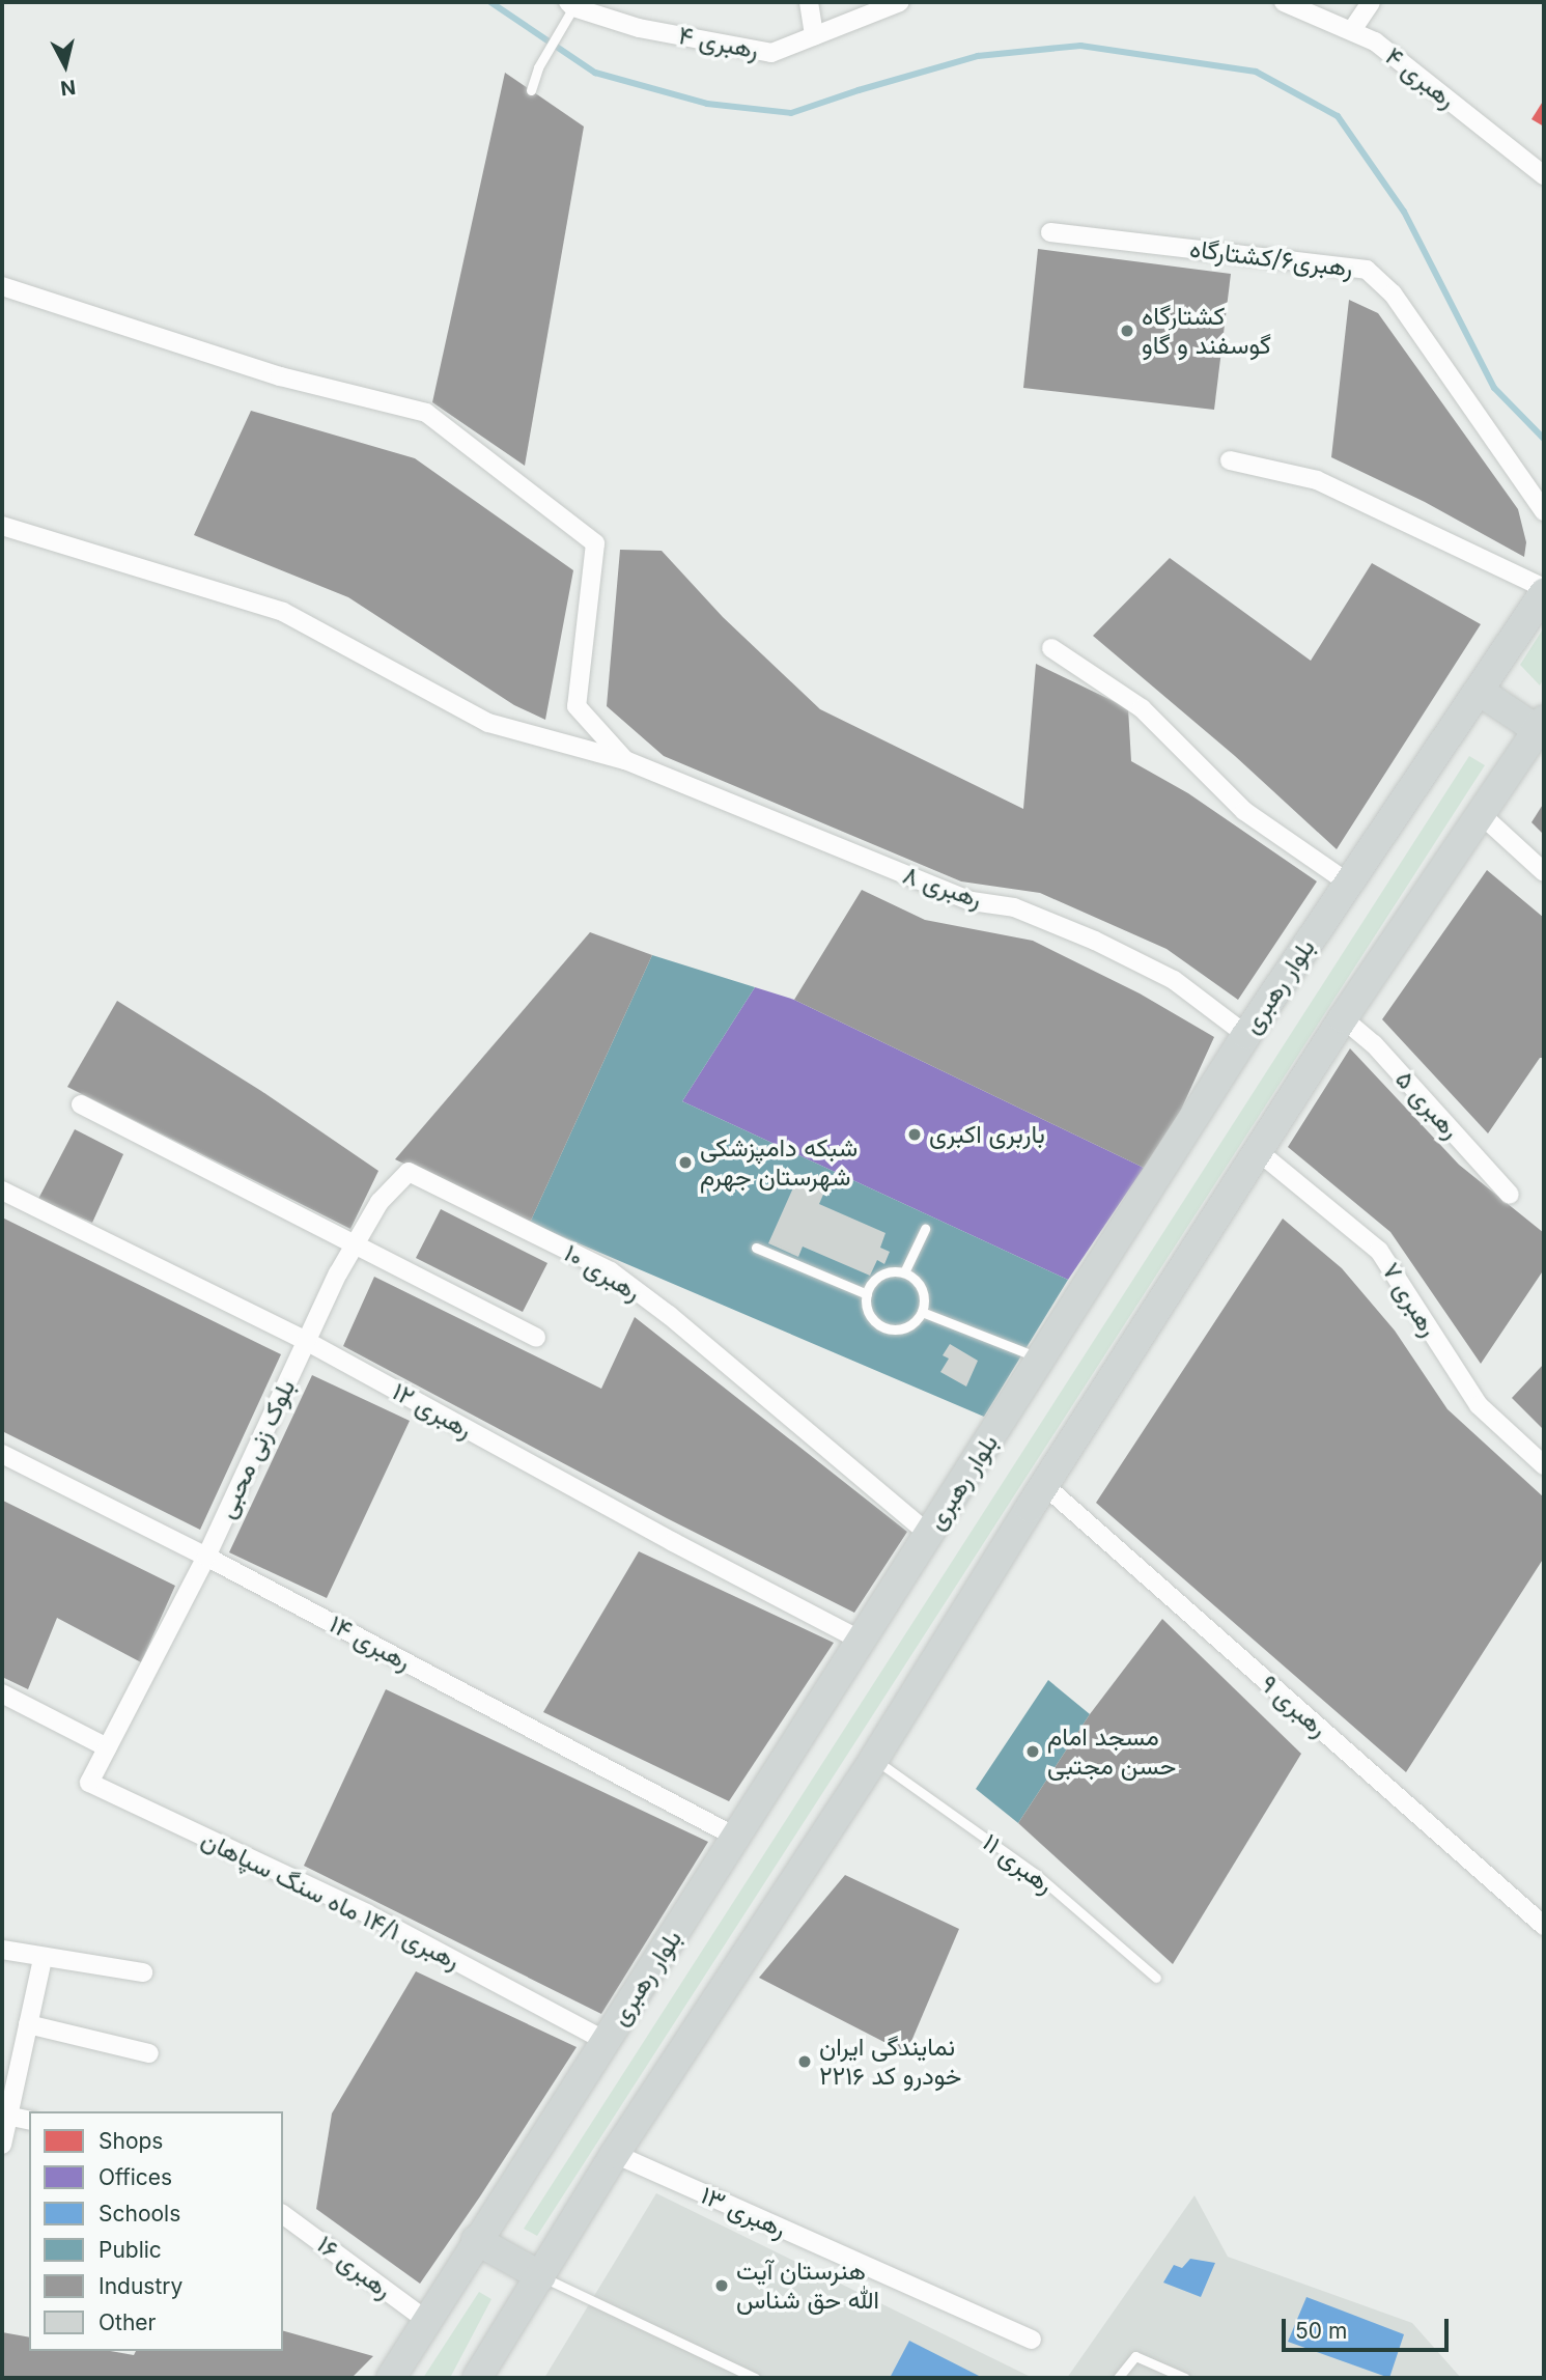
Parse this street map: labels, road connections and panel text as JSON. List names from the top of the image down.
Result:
{
  "streets": {
    "main road": ["بلوار رهبری"],
    "street": [
      "رهبری ۴",
      "رهبری۶/کشتارگاه",
      "رهبری ۸",
      "رهبری ۵",
      "رهبری ۱۰",
      "رهبری ۷",
      "رهبری ۱۲",
      "بلوک زنی محبی",
      "رهبری ۱۴",
      "رهبری ۹",
      "رهبری ۱۴/۱ ماه سنگ سپاهان",
      "رهبری ۱۳",
      "رهبری ۱۶"
    ],
    "lane": ["رهبری ۱۱"]
  },
  "crossings": [
    ["رهبری ۸", "بلوار رهبری"],
    ["بلوار رهبری", "رهبری ۱۰"],
    ["بلوار رهبری", "رهبری ۱۲"],
    ["بلوار رهبری", "رهبری ۱۴"],
    ["بلوار رهبری", "رهبری ۱۴/۱ ماه سنگ سپاهان"],
    ["بلوار رهبری", "رهبری ۱۶"],
    ["رهبری ۱۰", "رهبری ۱۲"],
    ["رهبری ۱۰", "بلوک زنی محبی"],
    ["رهبری ۱۲", "بلوک زنی محبی"],
    ["بلوک زنی محبی", "رهبری ۱۴"],
    ["بلوک زنی محبی", "رهبری ۱۴/۱ ماه سنگ سپاهان"],
    ["رهبری ۱۴", "رهبری ۱۴/۱ ماه سنگ سپاهان"]
  ],
  "places": [
    "کشتارگاه گوسفند و گاو",
    "باربری اکبری",
    "شبکه دامپزشکی شهرستان جهرم",
    "مسجد امام حسن مجتبی",
    "نمایندگی ایران خودرو کد ۲۲۱۶",
    "هنرستان آیت الله حق شناس"
  ],
  "legend": [
    "Shops",
    "Offices",
    "Schools",
    "Public",
    "Industry",
    "Other"
  ],
  "scale_bar": "50 m",
  "north": "bottom"
}
